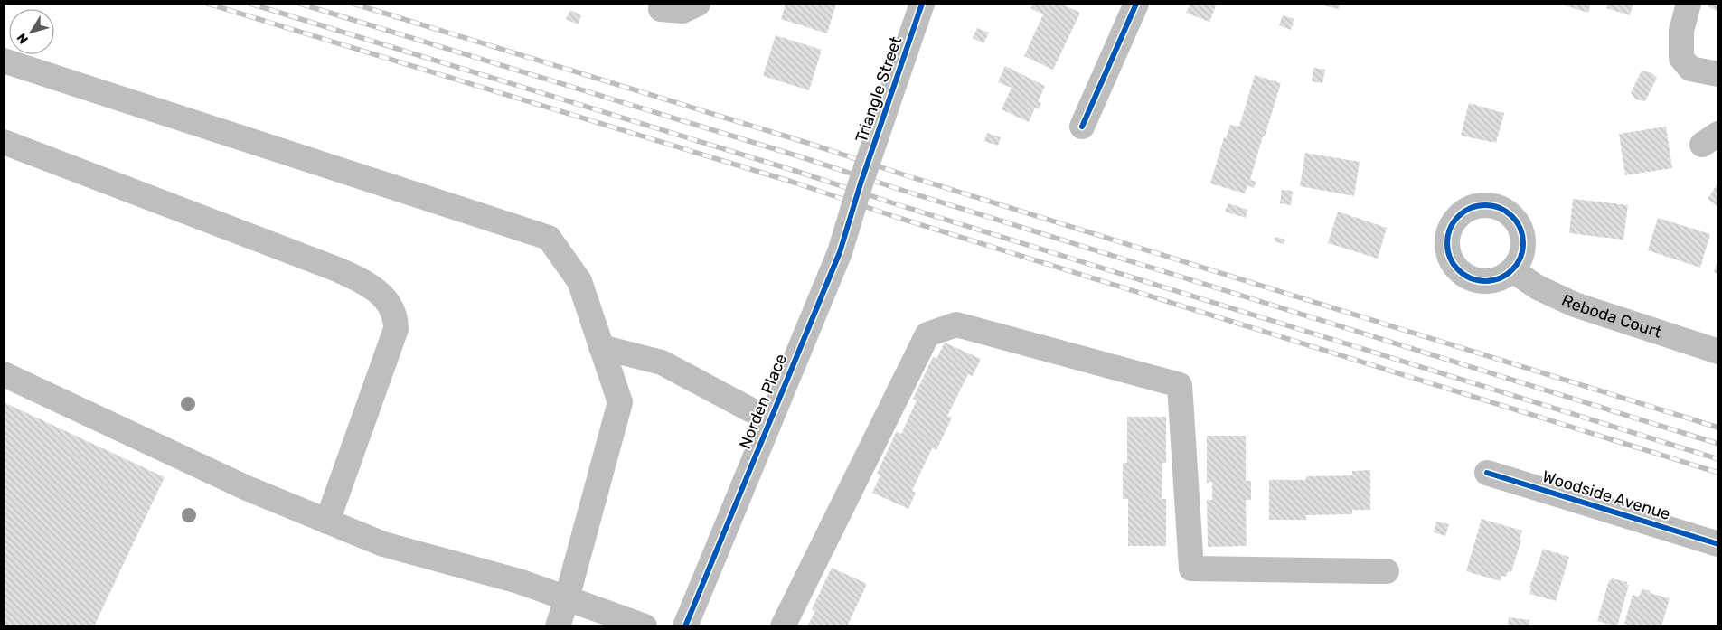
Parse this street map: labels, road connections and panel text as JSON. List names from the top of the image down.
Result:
{
  "streets": {
    "street": [
      "Triangle Street",
      "Reboda Court",
      "Norden Place",
      "Woodside Avenue"
    ]
  },
  "crossings": [
    ["Triangle Street", "Norden Place"]
  ],
  "north": "bottom left"
}
